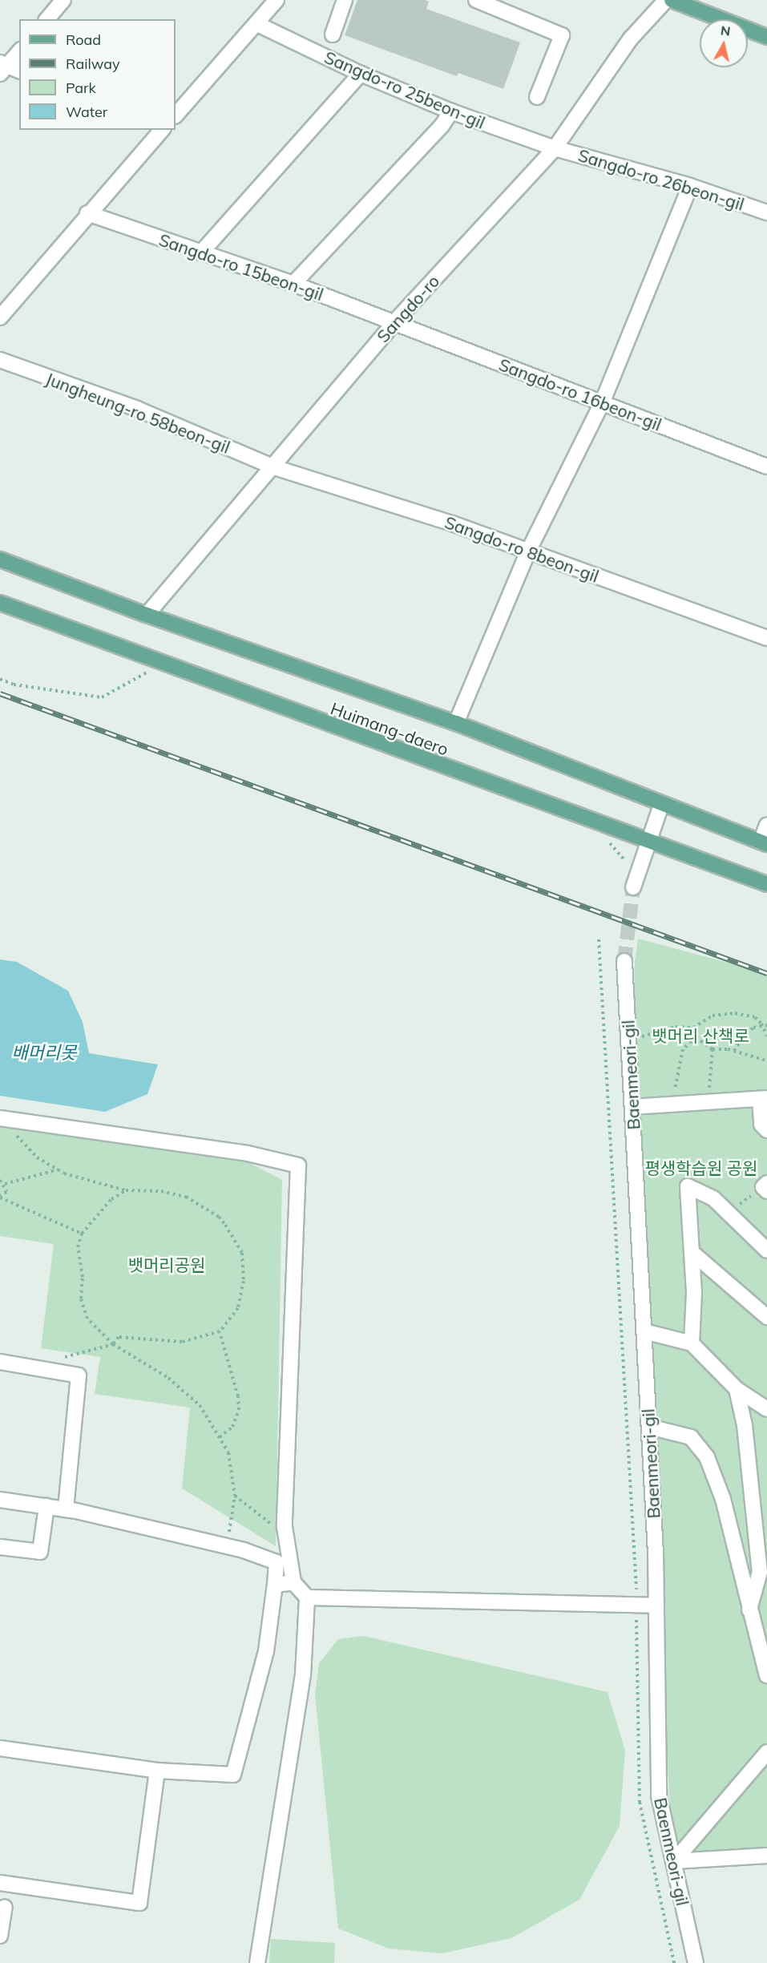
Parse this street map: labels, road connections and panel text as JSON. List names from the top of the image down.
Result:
{
  "streets": {
    "main road": ["Huimang-daero"],
    "street": [
      "Sangdo-ro 25beon-gil",
      "Sangdo-ro 26beon-gil",
      "Sangdo-ro 15beon-gil",
      "Sangdo-ro",
      "Sangdo-ro 16beon-gil",
      "Jungheung-ro 58beon-gil",
      "Sangdo-ro 8beon-gil",
      "Baenmeori-gil"
    ]
  },
  "crossings": [
    ["Sangdo-ro 25beon-gil", "Sangdo-ro 26beon-gil"],
    ["Sangdo-ro 25beon-gil", "Sangdo-ro"],
    ["Sangdo-ro 26beon-gil", "Sangdo-ro"],
    ["Sangdo-ro 15beon-gil", "Sangdo-ro"],
    ["Sangdo-ro 15beon-gil", "Sangdo-ro 16beon-gil"],
    ["Sangdo-ro", "Sangdo-ro 16beon-gil"],
    ["Sangdo-ro", "Jungheung-ro 58beon-gil"],
    ["Sangdo-ro", "Sangdo-ro 8beon-gil"],
    ["Sangdo-ro", "Huimang-daero"],
    ["Jungheung-ro 58beon-gil", "Sangdo-ro 8beon-gil"]
  ],
  "water": ["배머리못"],
  "parks": ["뱃머리 산책로", "평생학습원 공원", "뱃머리공원"],
  "legend": [
    "Road",
    "Railway",
    "Park",
    "Water"
  ],
  "north": "top"
}
